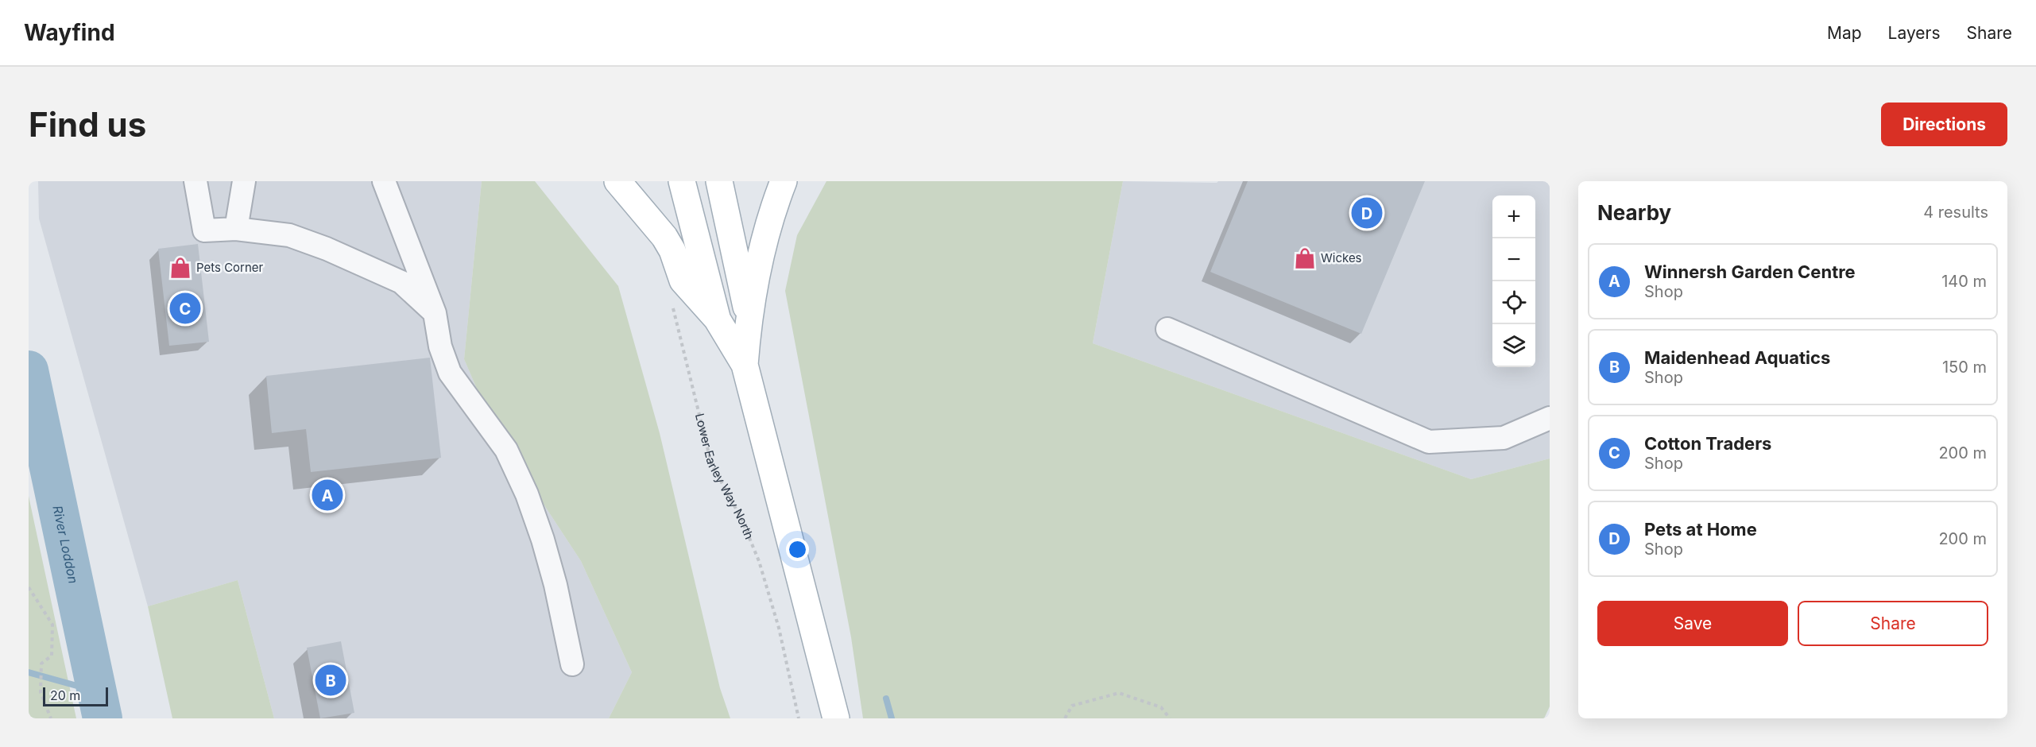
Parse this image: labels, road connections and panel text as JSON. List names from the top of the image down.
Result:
{
  "streets": {
    "path": ["Lower Earley Way North"]
  },
  "water": ["River Loddon"],
  "places": {
    "shop": ["Wickes", "Pets Corner"]
  },
  "scale_bar": "20 m",
  "page": {
    "header": "Wayfind",
    "nav": ["Map", "Layers", "Share"],
    "buttons": [
      "Directions",
      ["Save", "Share"]
    ],
    "title": "Find us",
    "heading": ["Nearby", "4 results"],
    "map_buttons": ["+", "−"],
    "pins": [
      "D",
      "C",
      "A",
      "B"
    ],
    "list": [
      {
        "mark": "A",
        "name": "Winnersh Garden Centre",
        "note": "Shop",
        "value": "140 m"
      },
      {
        "mark": "B",
        "name": "Maidenhead Aquatics",
        "note": "Shop",
        "value": "150 m"
      },
      {
        "mark": "C",
        "name": "Cotton Traders",
        "note": "Shop",
        "value": "200 m"
      },
      {
        "mark": "D",
        "name": "Pets at Home",
        "note": "Shop",
        "value": "200 m"
      }
    ],
    "scale": "20 m"
  }
}
